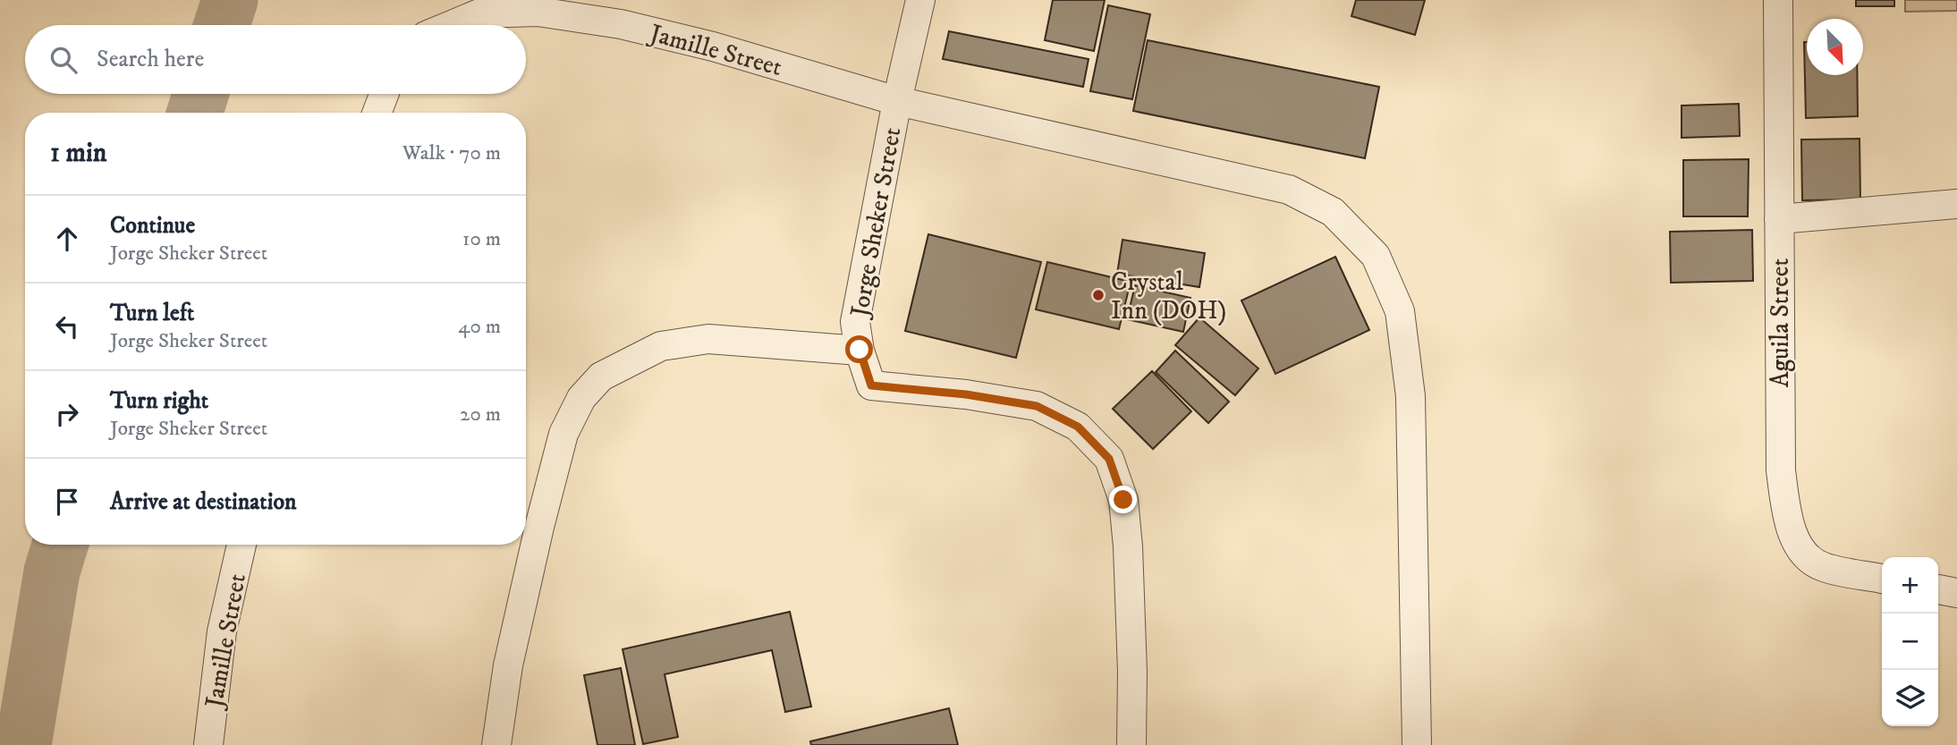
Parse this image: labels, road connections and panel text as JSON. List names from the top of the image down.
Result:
{
  "streets": {
    "street": ["Jamille Street", "Jorge Sheker Street", "Aguila Street"]
  },
  "crossings": [
    ["Jamille Street", "Jorge Sheker Street"]
  ],
  "places": ["Crystal Inn (DOH)"],
  "north": "bottom right",
  "page": {
    "search": "Search here",
    "heading": ["1 min", "Walk · 70 m"],
    "list": [
      ["Continue", "Jorge Sheker Street", "10 m"],
      ["Turn left", "Jorge Sheker Street", "40 m"],
      ["Turn right", "Jorge Sheker Street", "20 m"],
      "Arrive at destination"
    ],
    "map_buttons": ["+", "−"]
  }
}
